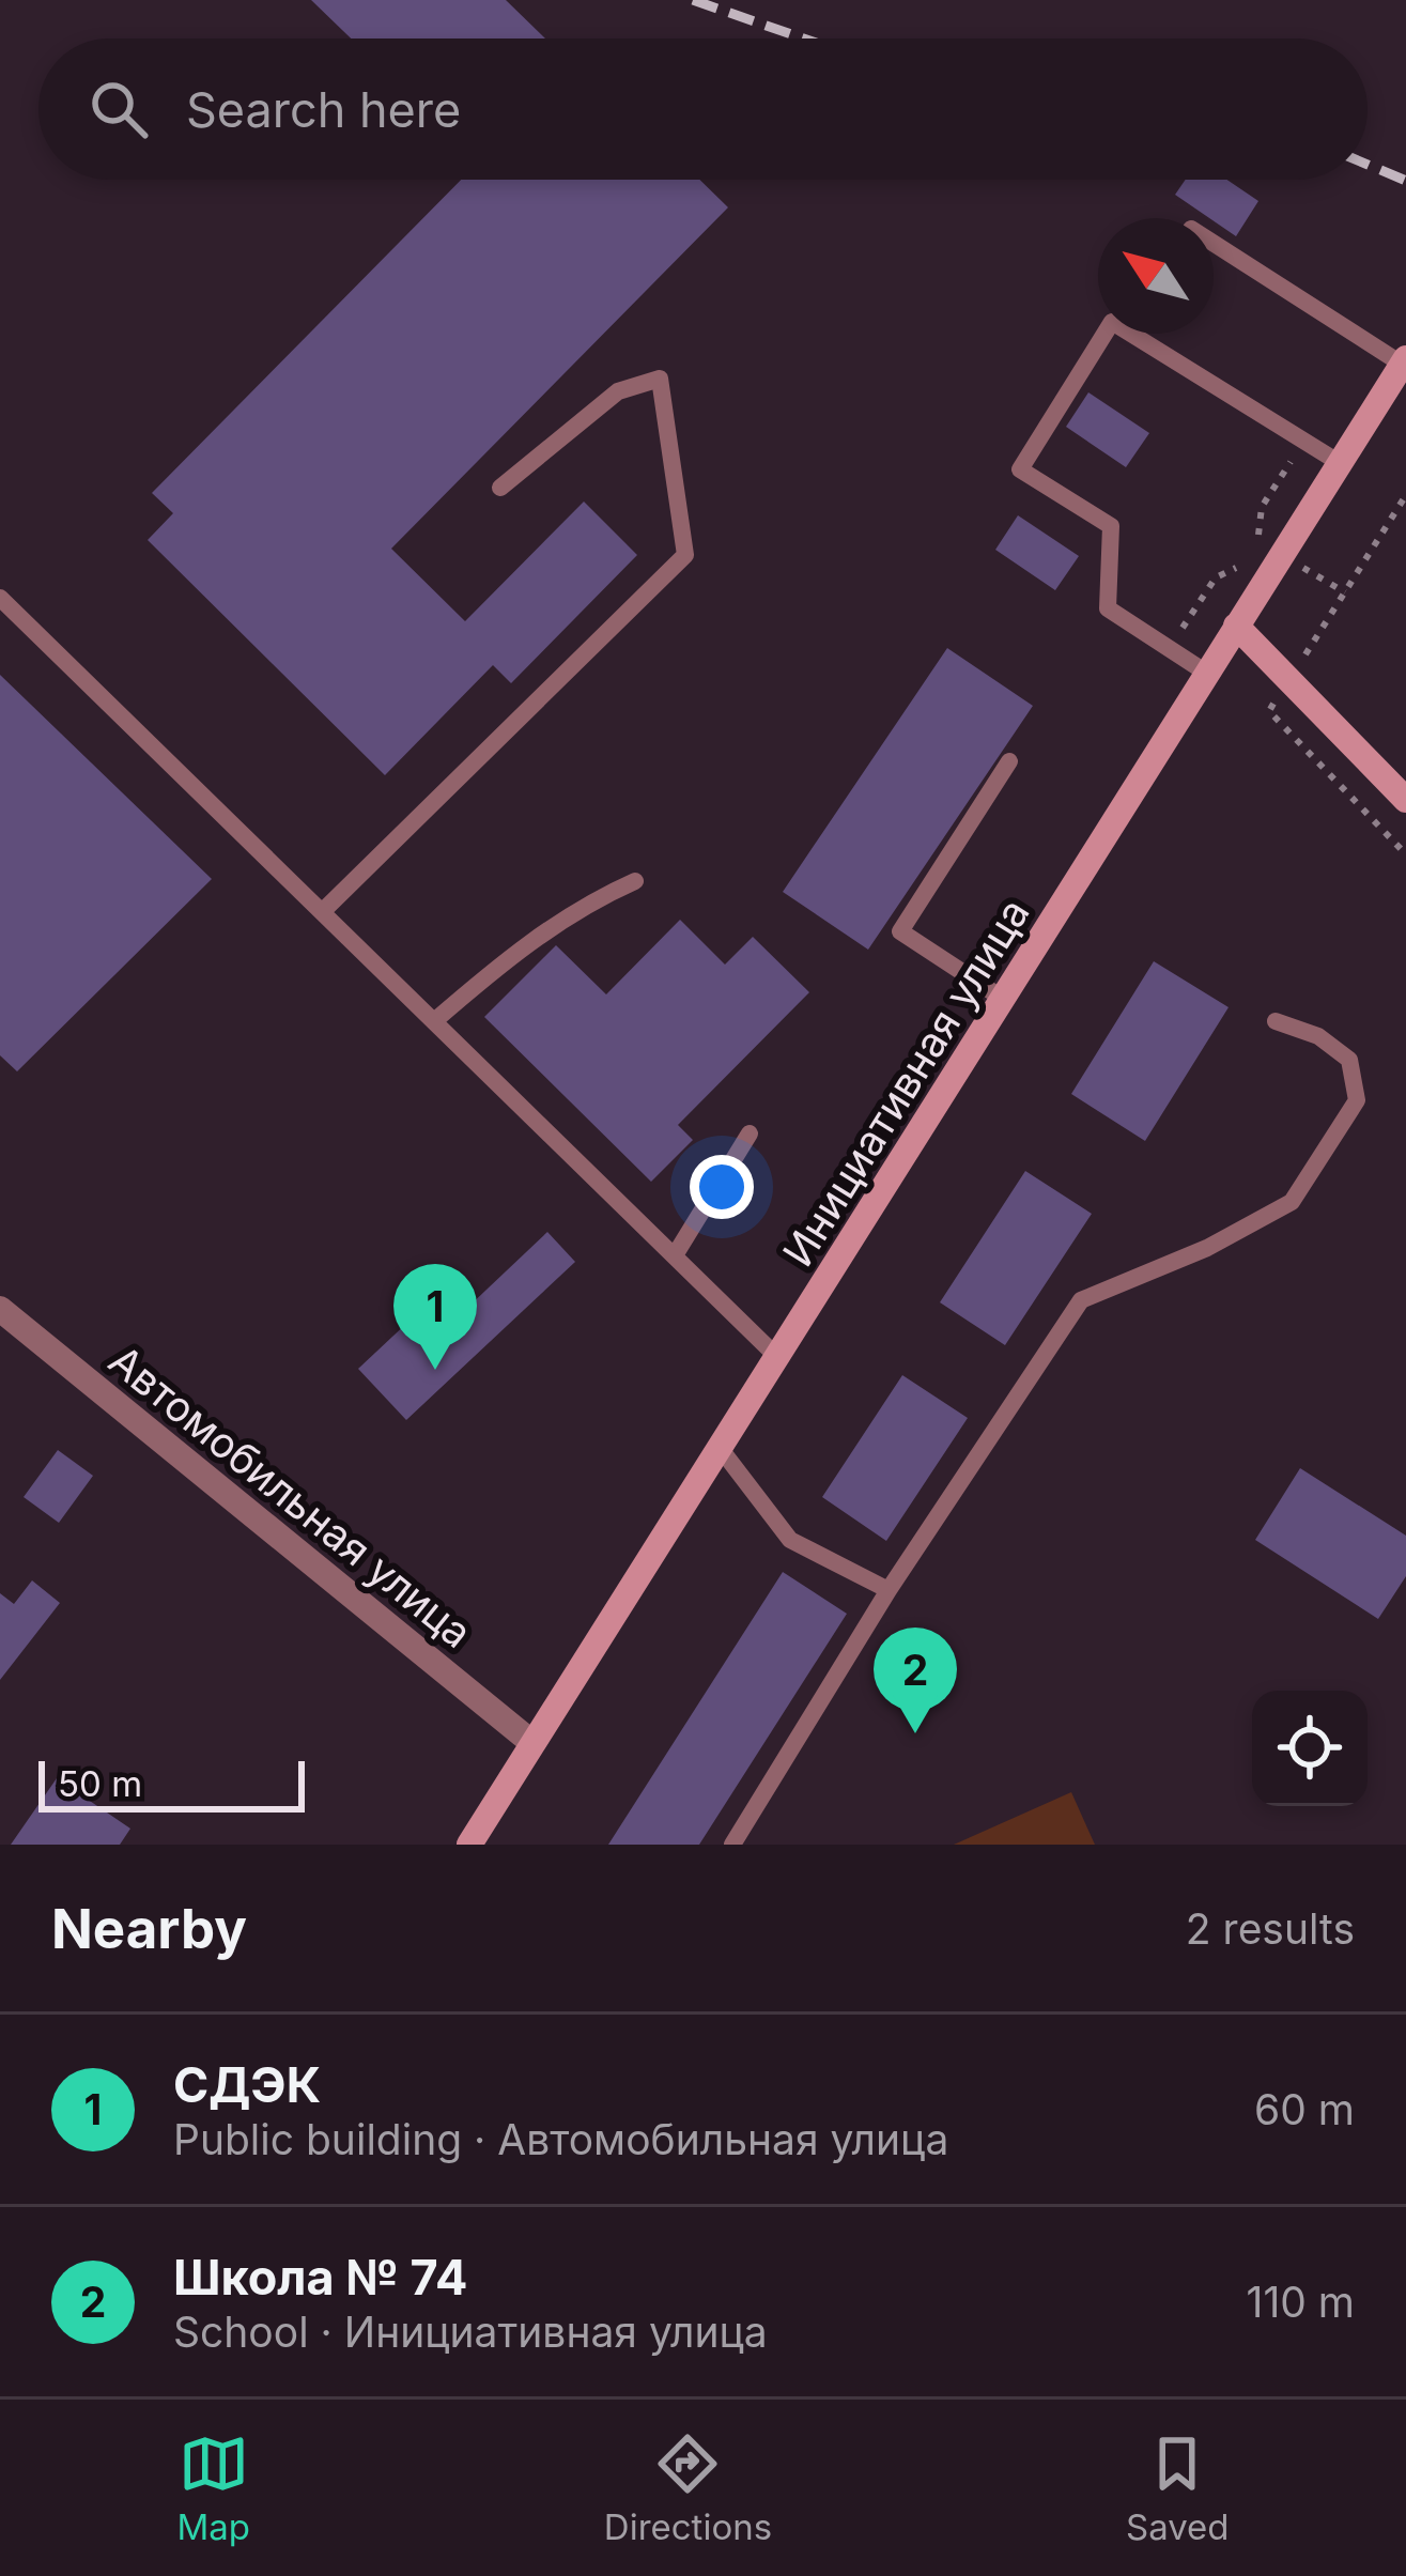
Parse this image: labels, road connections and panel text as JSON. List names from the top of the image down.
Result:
{
  "streets": {
    "main road": ["Инициативная улица"],
    "street": ["Автомобильная улица"]
  },
  "crossings": [
    ["Инициативная улица", "Автомобильная улица"]
  ],
  "scale_bar": "50 m",
  "north": "top left",
  "page": {
    "search": "Search here",
    "pins": ["1", "2"],
    "scale": "50 m",
    "heading": ["Nearby", "2 results"],
    "list": [
      {
        "mark": "1",
        "name": "СДЭК",
        "note": "Public building · Автомобильная улица",
        "value": "60 m"
      },
      {
        "mark": "2",
        "name": "Школа № 74",
        "note": "School · Инициативная улица",
        "value": "110 m"
      }
    ],
    "nav": ["Map", "Directions", "Saved"]
  }
}
